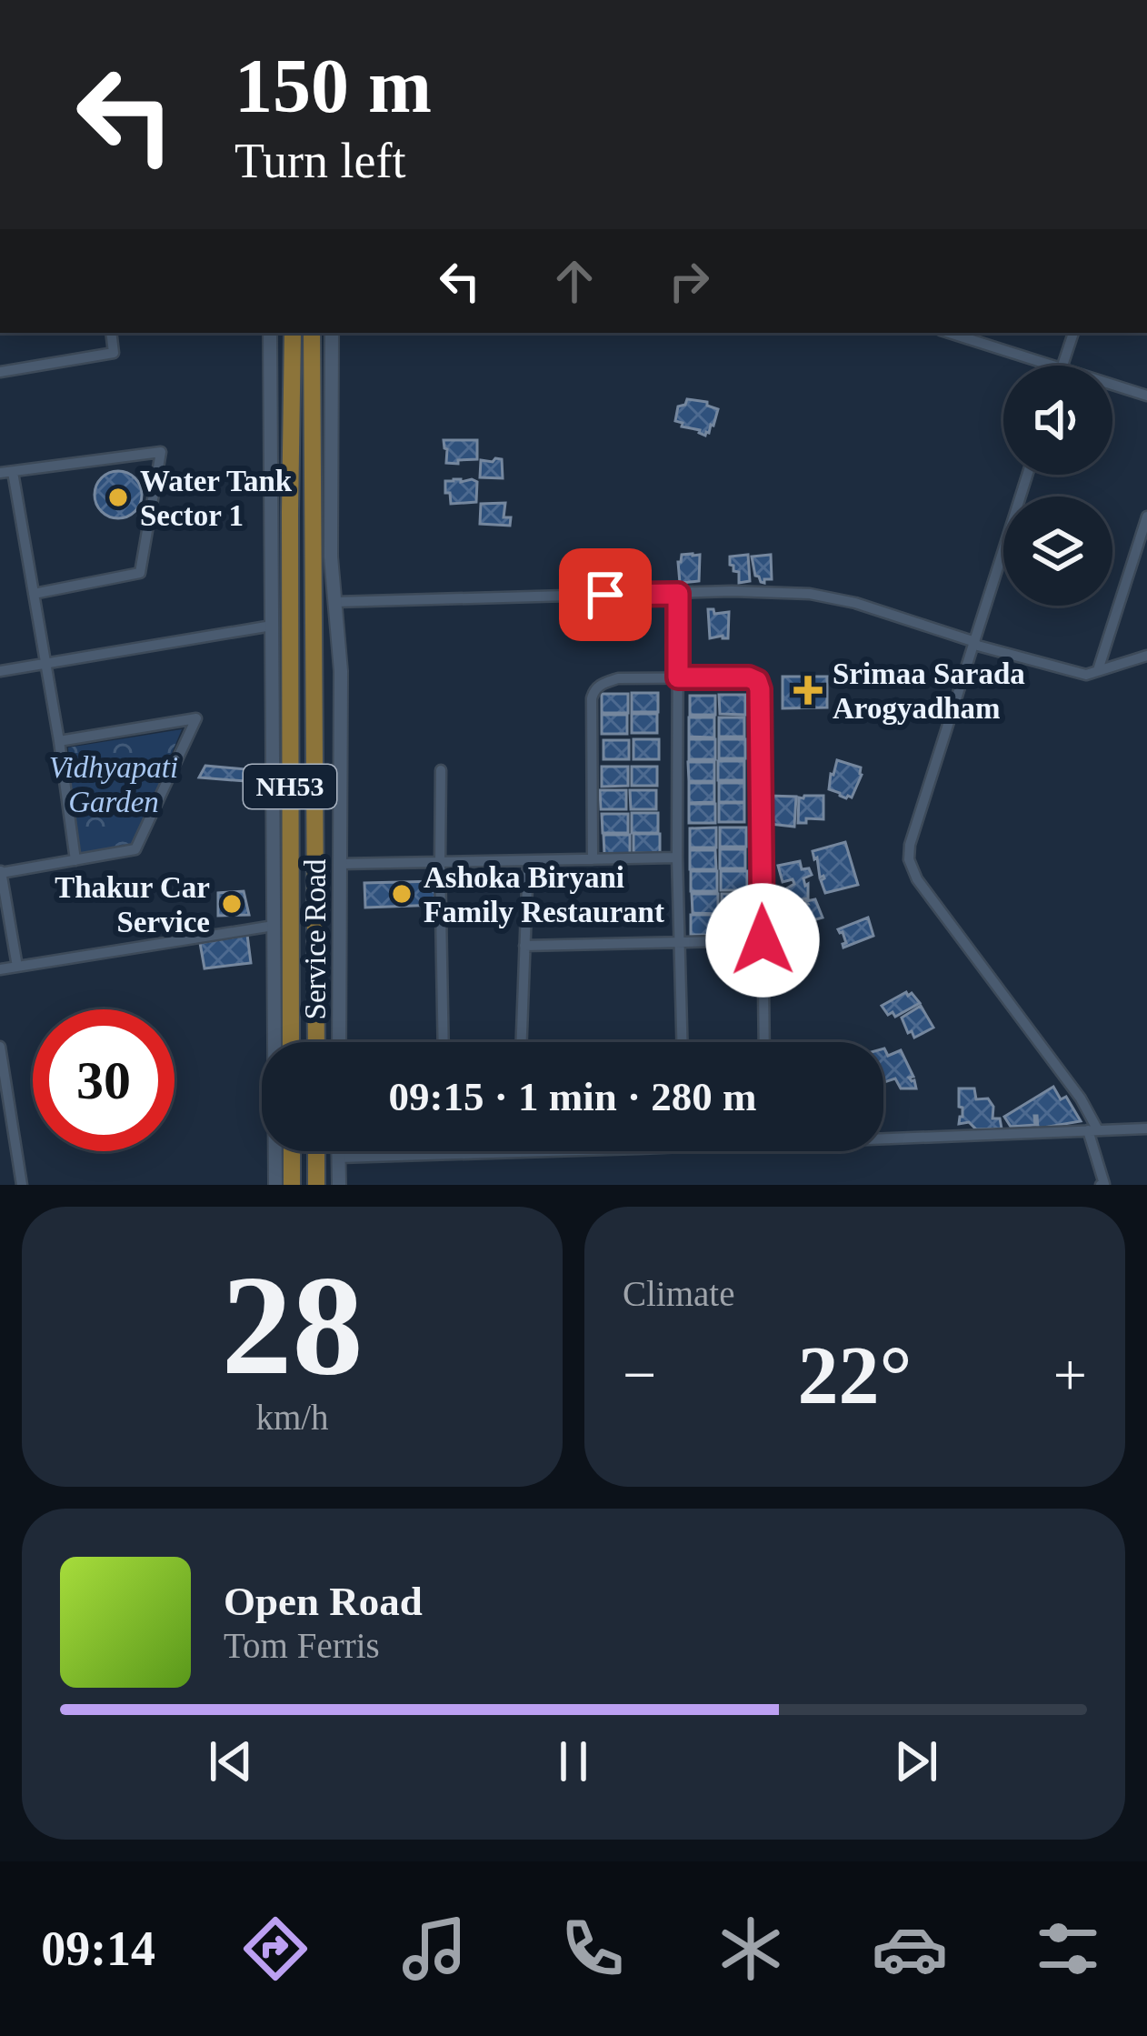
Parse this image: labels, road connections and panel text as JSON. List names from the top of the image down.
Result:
{
  "streets": {
    "highway": ["NH53"],
    "street": ["Service Road"]
  },
  "crossings": [
    ["NH53", "Service Road"]
  ],
  "parks": ["Vidhyapati Garden"],
  "places": {
    "other": ["Water Tank Sector 1", "Ashoka Biryani Family Restaurant", "Thakur Car Service"],
    "health": ["Srimaa Sarada Arogyadham"]
  },
  "page": {
    "turn": ["150 m", "Turn left"],
    "limit": "30",
    "trip": "09:15 · 1 min · 280 m",
    "tile": [
      ["28", "km/h"],
      "Climate"
    ],
    "heat": ["−", "22°", "+"],
    "song": ["Open Road", "Tom Ferris"],
    "tabs": "09:14"
  }
}
